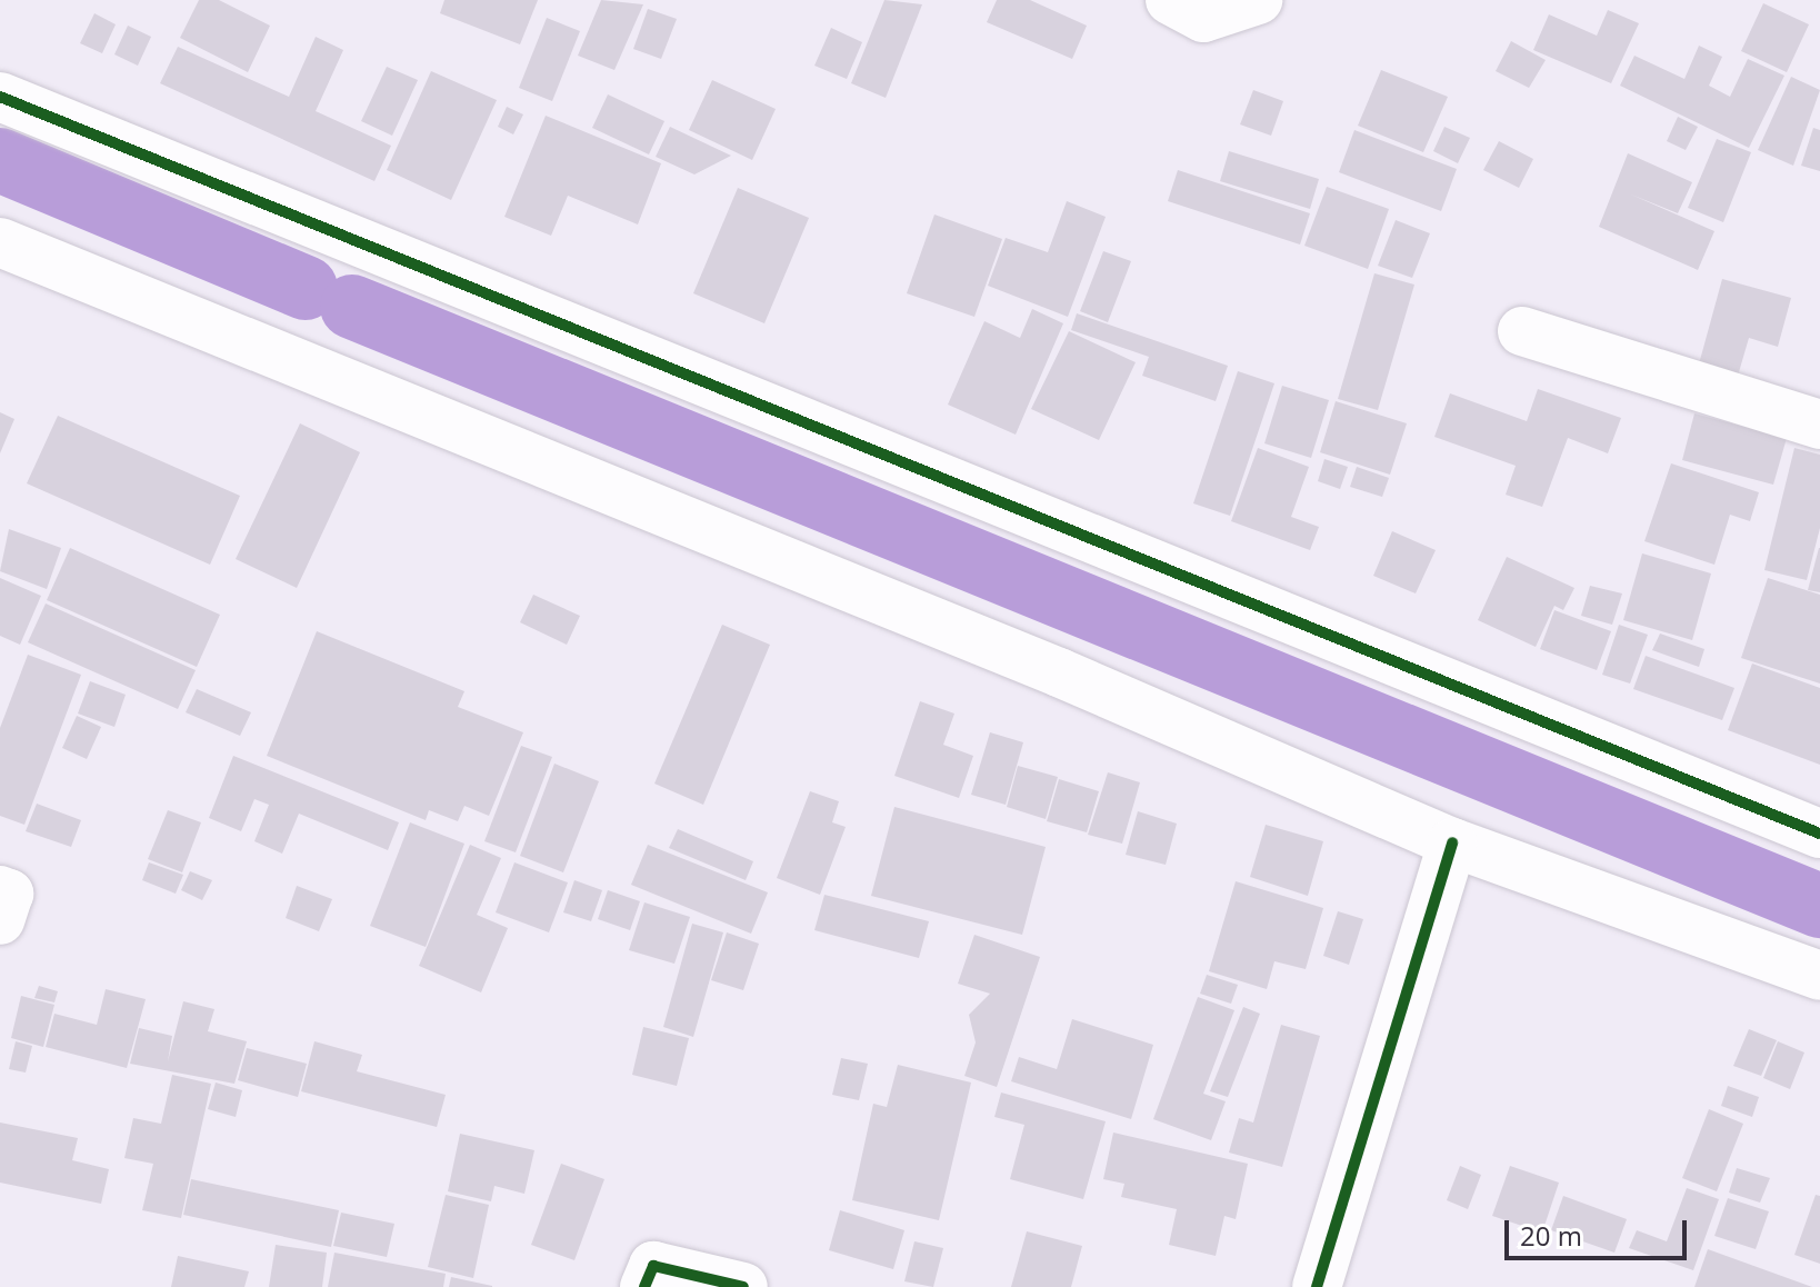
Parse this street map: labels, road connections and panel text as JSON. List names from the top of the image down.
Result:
{
  "scale_bar": "20 m"
}
